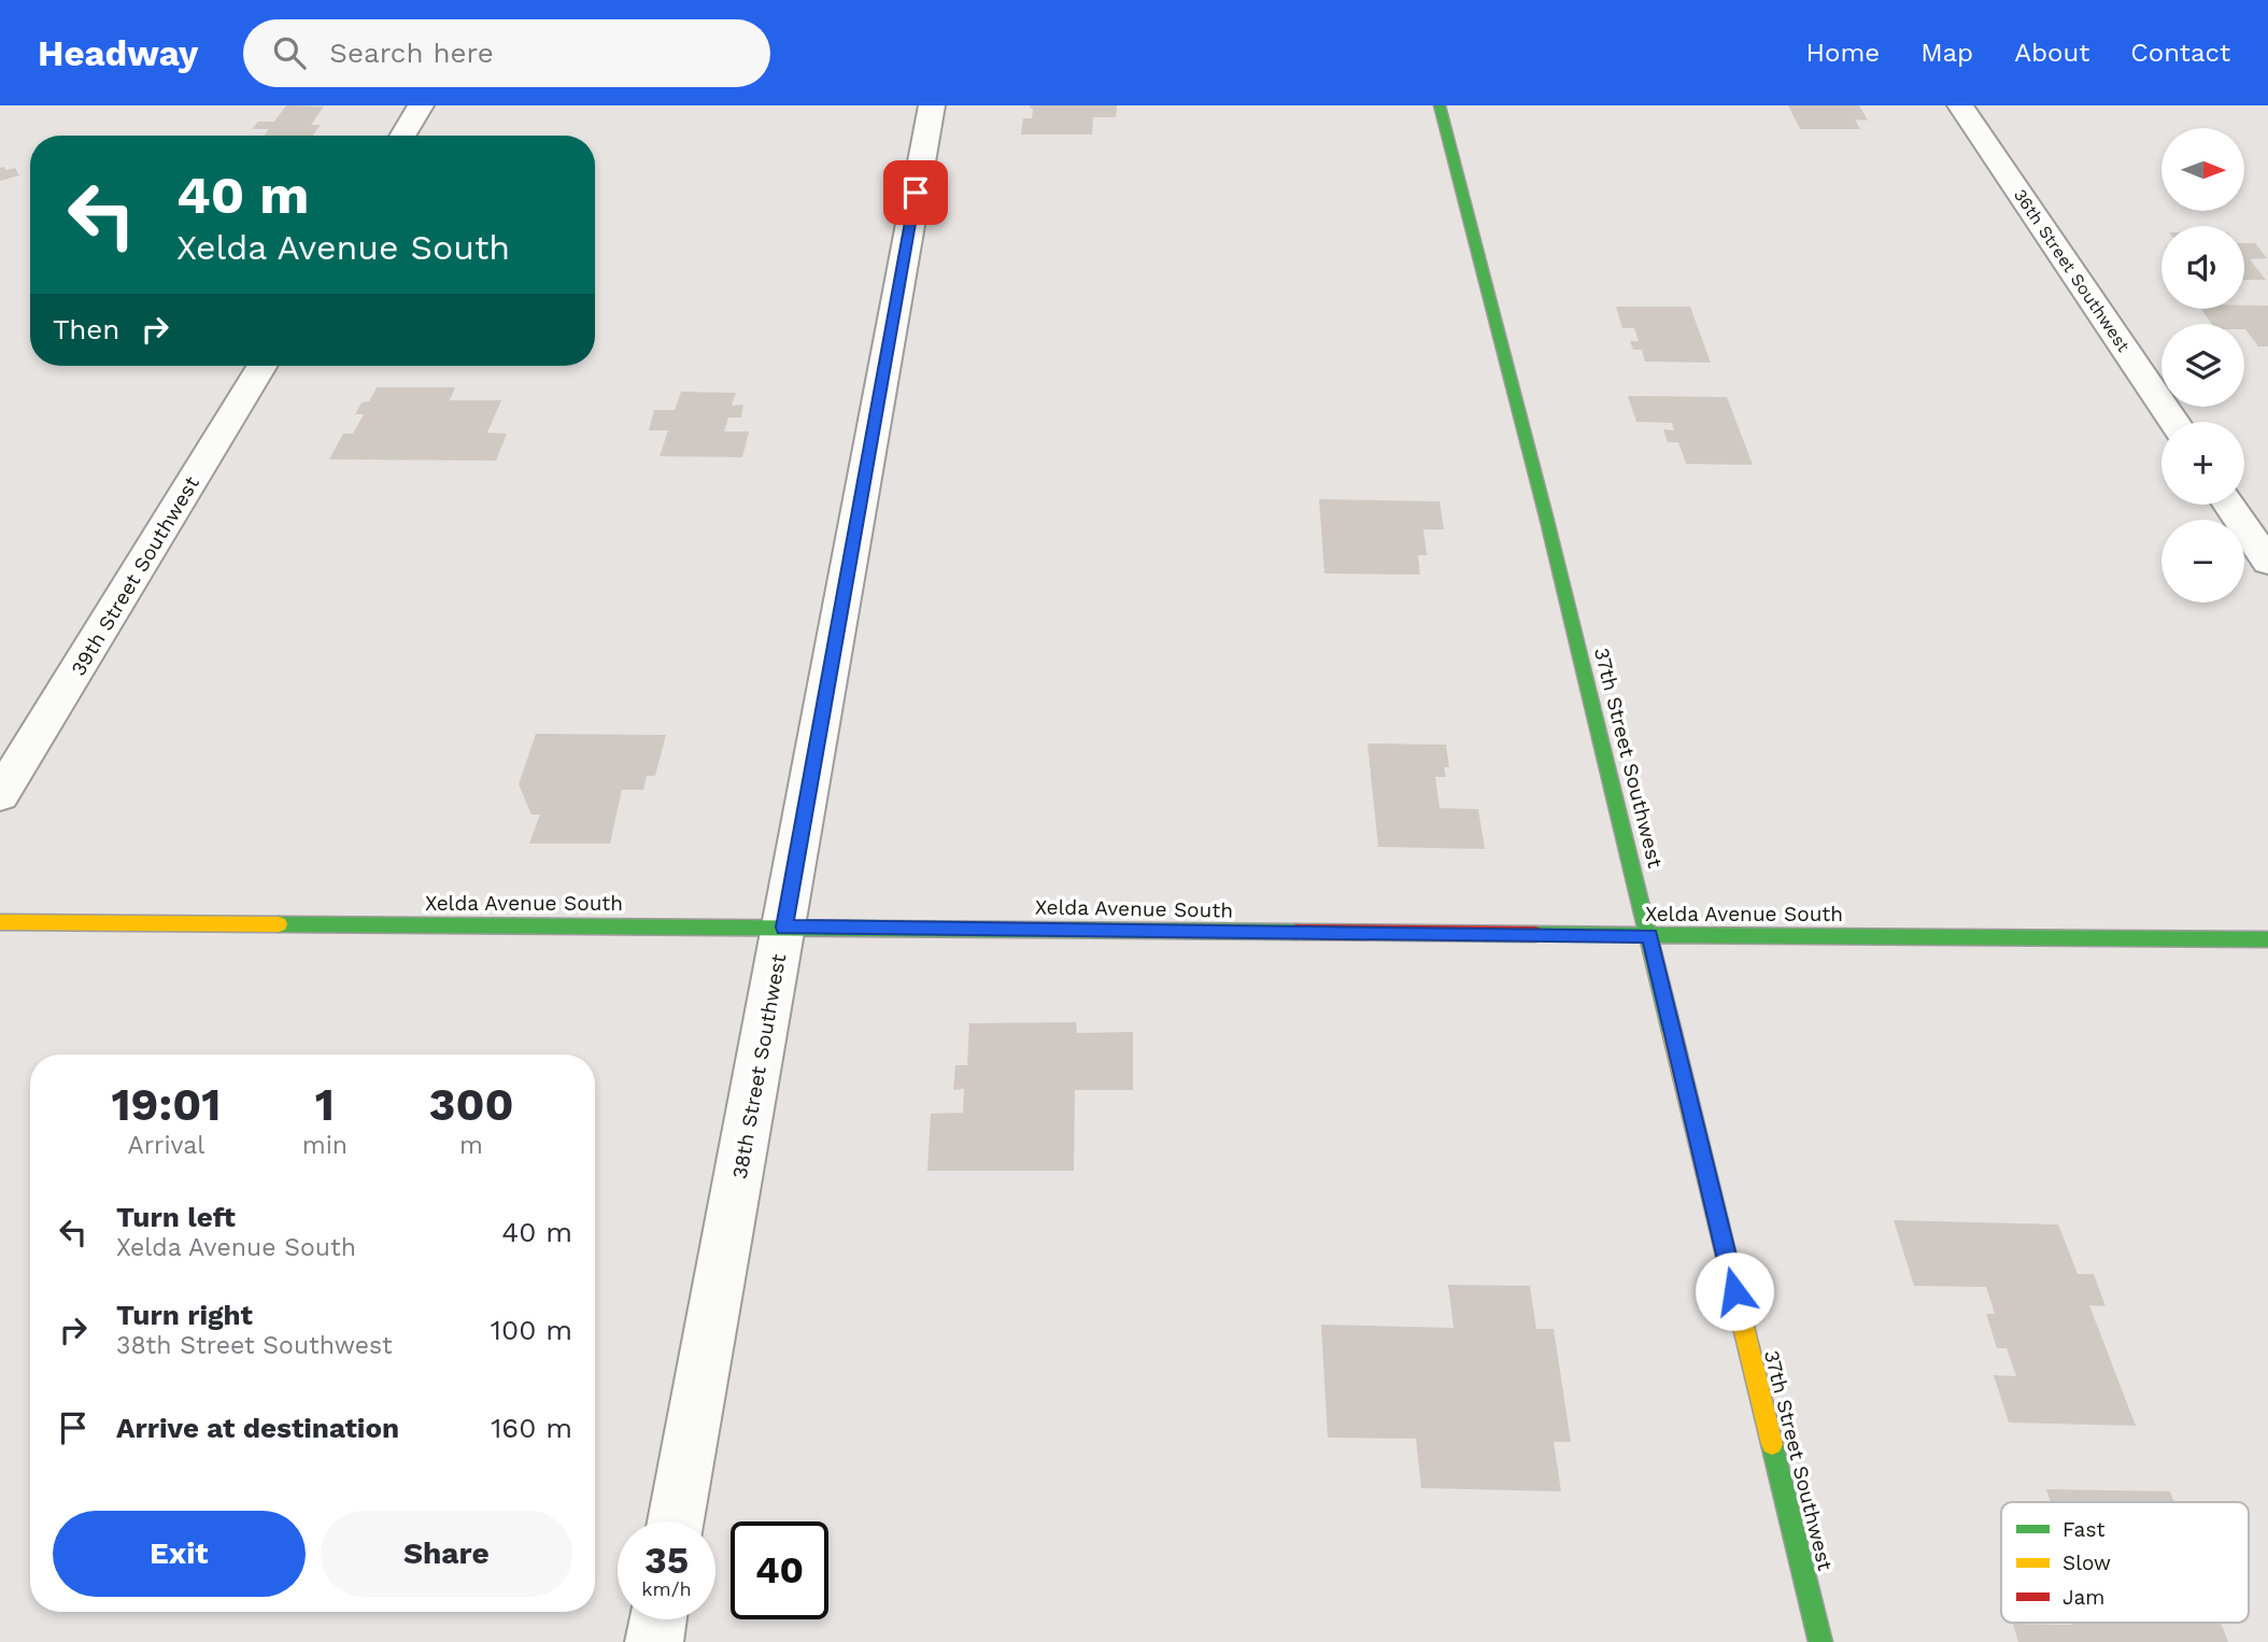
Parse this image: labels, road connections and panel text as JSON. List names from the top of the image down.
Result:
{
  "streets": {
    "street": [
      "36th Street Southwest",
      "39th Street Southwest",
      "37th Street Southwest",
      "Xelda Avenue South",
      "38th Street Southwest"
    ]
  },
  "crossings": [
    ["37th Street Southwest", "Xelda Avenue South"],
    ["Xelda Avenue South", "38th Street Southwest"]
  ],
  "legend": ["Fast", "Slow", "Jam"],
  "north": "right",
  "page": {
    "header": "Headway",
    "search": "Search here",
    "nav": [
      "Home",
      "Map",
      "About",
      "Contact"
    ],
    "map_buttons": ["+", "−"],
    "turn": ["40 m", "Xelda Avenue South"],
    "then": "Then",
    "eta": [
      "19:01",
      "Arrival",
      "1",
      "min",
      "300",
      "m"
    ],
    "list": [
      {
        "name": "Turn left",
        "note": "Xelda Avenue South",
        "value": "40 m"
      },
      {
        "name": "Turn right",
        "note": "38th Street Southwest",
        "value": "100 m"
      },
      {
        "name": "Arrive at destination",
        "value": "160 m"
      }
    ],
    "buttons": ["Exit", "Share"],
    "speed": "35 km/h",
    "limit": "40"
  }
}
